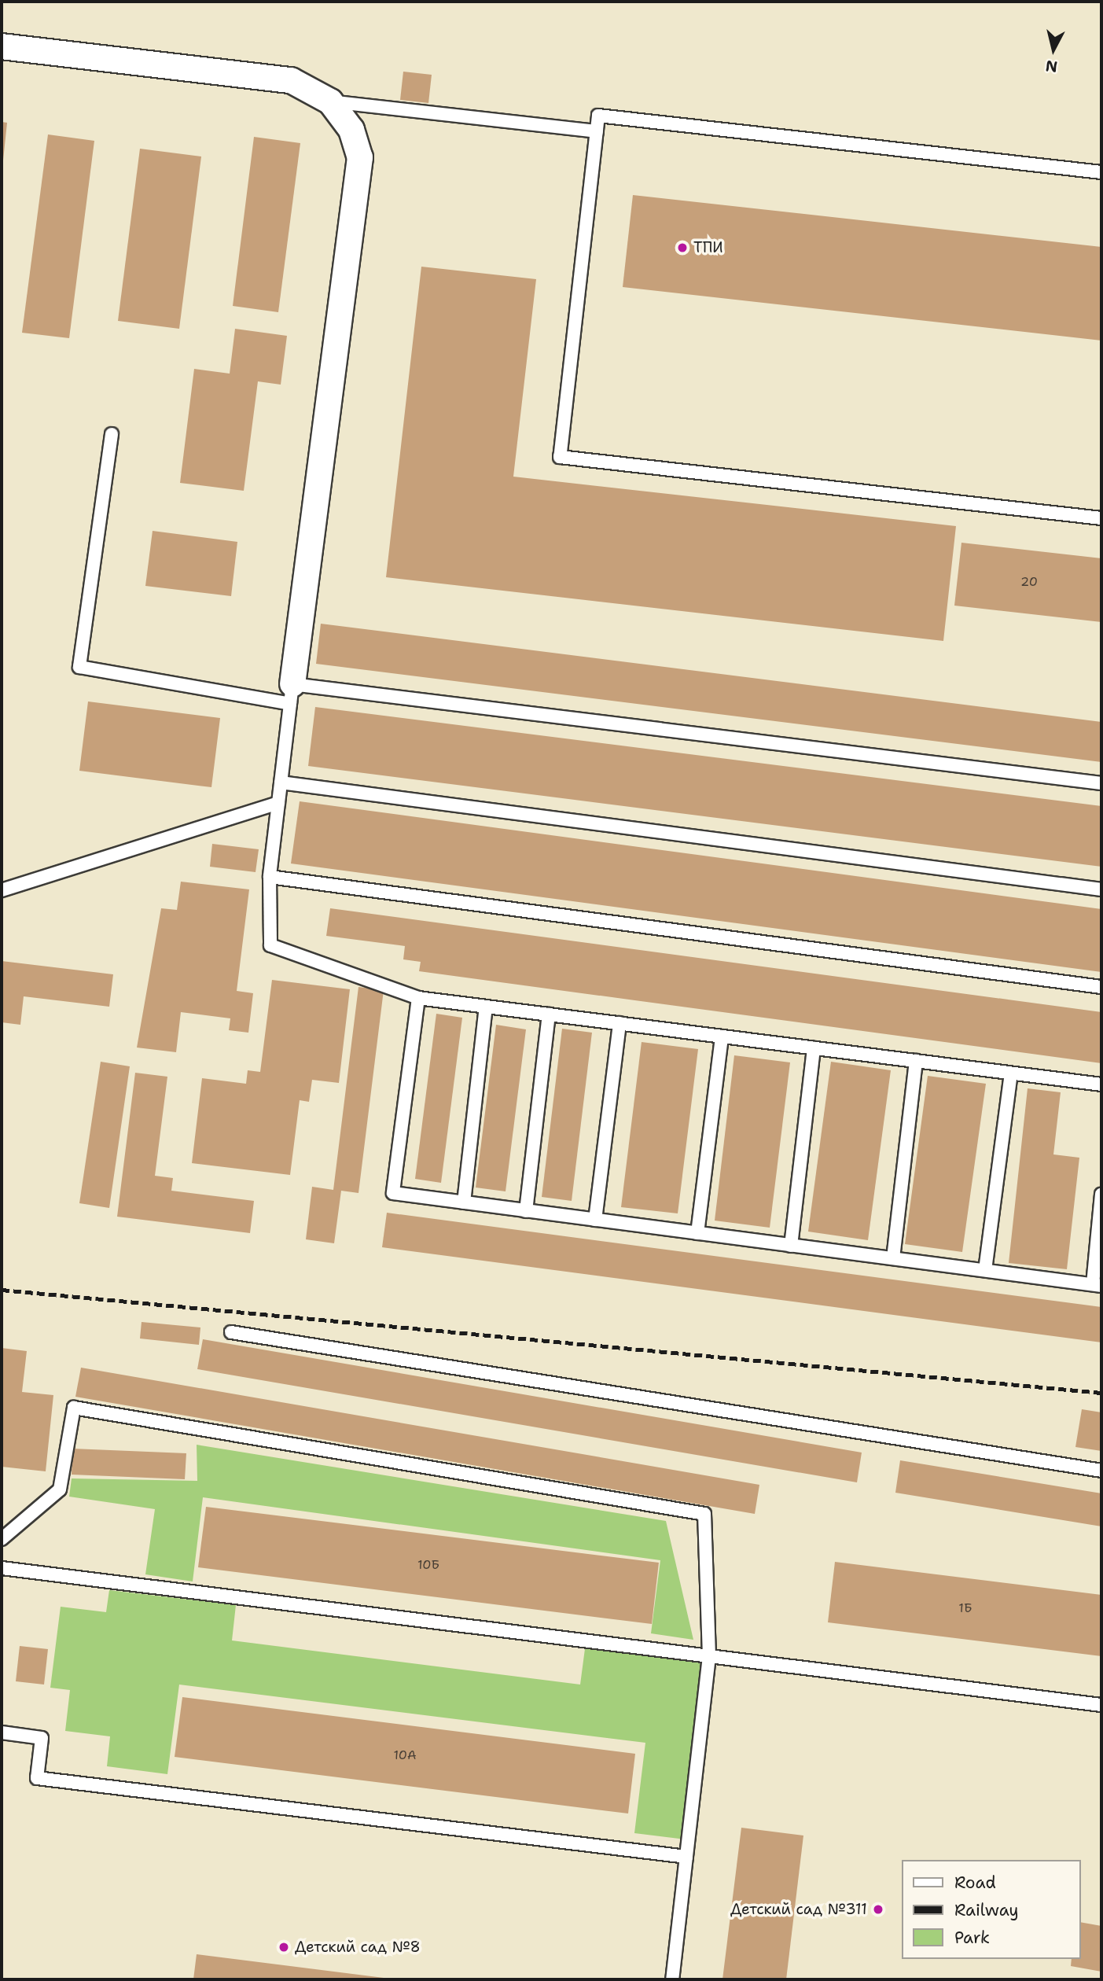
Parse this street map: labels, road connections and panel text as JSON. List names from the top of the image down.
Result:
{
  "places": ["ТПИ", "Детский сад №311", "Детский сад №8"],
  "house_numbers": [
    "20",
    "10Б",
    "1Б",
    "10А"
  ],
  "legend": ["Road", "Railway", "Park"],
  "north": "bottom"
}
